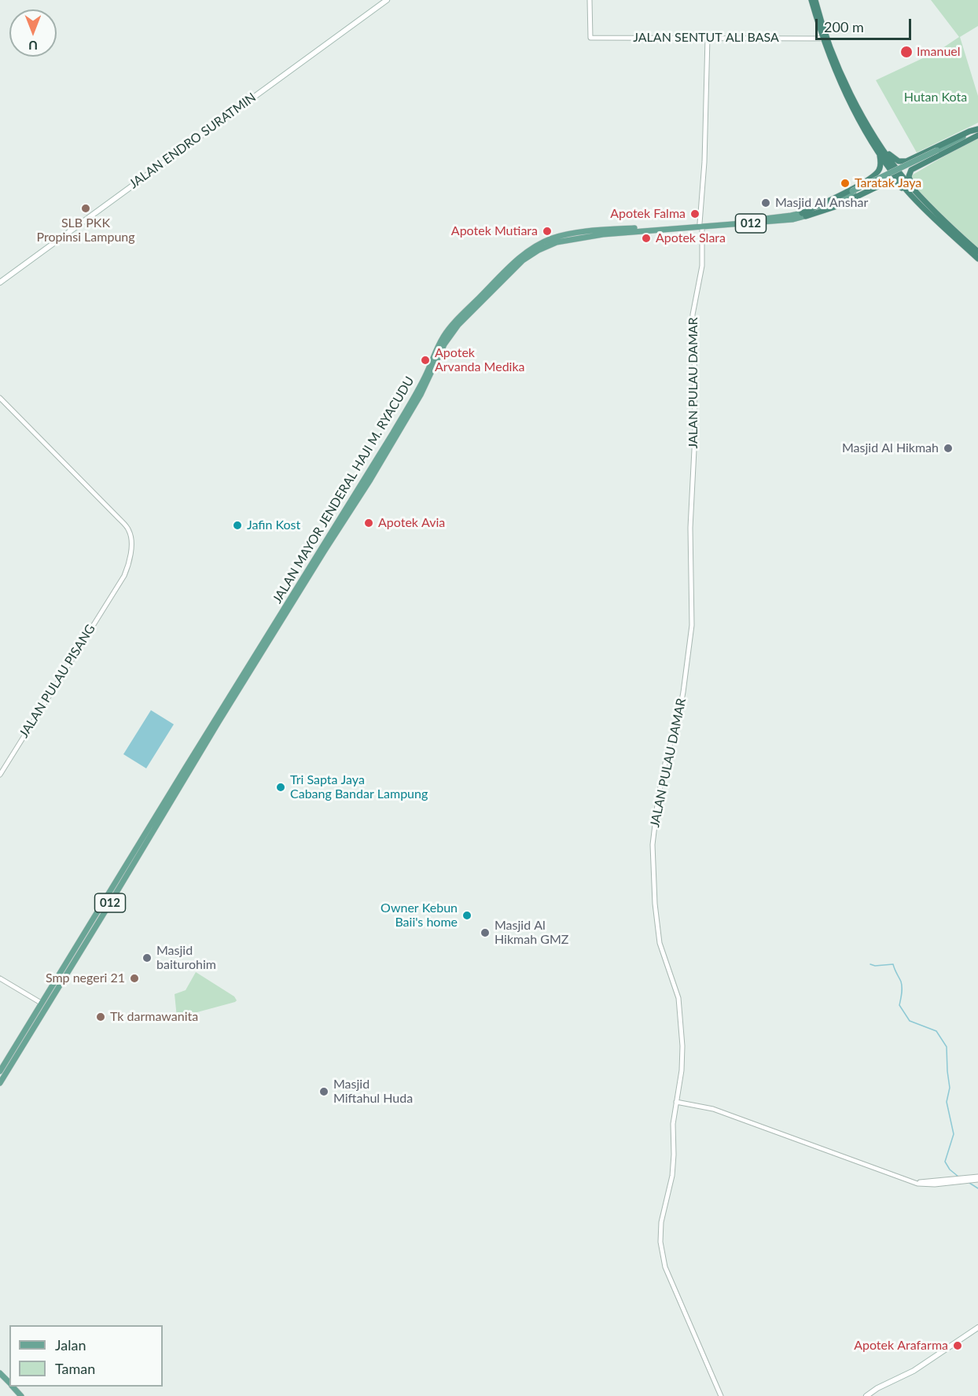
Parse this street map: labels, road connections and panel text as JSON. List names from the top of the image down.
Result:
{
  "streets": {
    "main road": ["JALAN ENDRO SURATMIN", "012", "JALAN MAYOR JENDERAL HAJI M. RYACUDU"],
    "street": ["JALAN SENTUT ALI BASA", "JALAN PULAU DAMAR", "JALAN PULAU PISANG"]
  },
  "crossings": [
    ["JALAN SENTUT ALI BASA", "JALAN PULAU DAMAR"],
    ["JALAN PULAU DAMAR", "JALAN MAYOR JENDERAL HAJI M. RYACUDU"]
  ],
  "parks": ["Hutan Kota"],
  "places": [
    "Imanuel",
    "Taratak Jaya",
    "Masjid Al Anshar",
    "SLB PKK Propinsi Lampung",
    "Apotek Falma",
    "Apotek Mutiara",
    "Apotek Slara",
    "Apotek Arvanda Medika",
    "Masjid Al Hikmah",
    "Apotek Avia",
    "Jafin Kost",
    "Tri Sapta Jaya Cabang Bandar Lampung",
    "Owner Kebun Baii's home",
    "Masjid Al Hikmah GMZ",
    "Masjid baiturohim",
    "Smp negeri 21",
    "Tk darmawanita",
    "Masjid Miftahul Huda",
    "Apotek Arafarma"
  ],
  "legend": ["Jalan", "Taman"],
  "scale_bar": "200 m",
  "north": "bottom"
}
